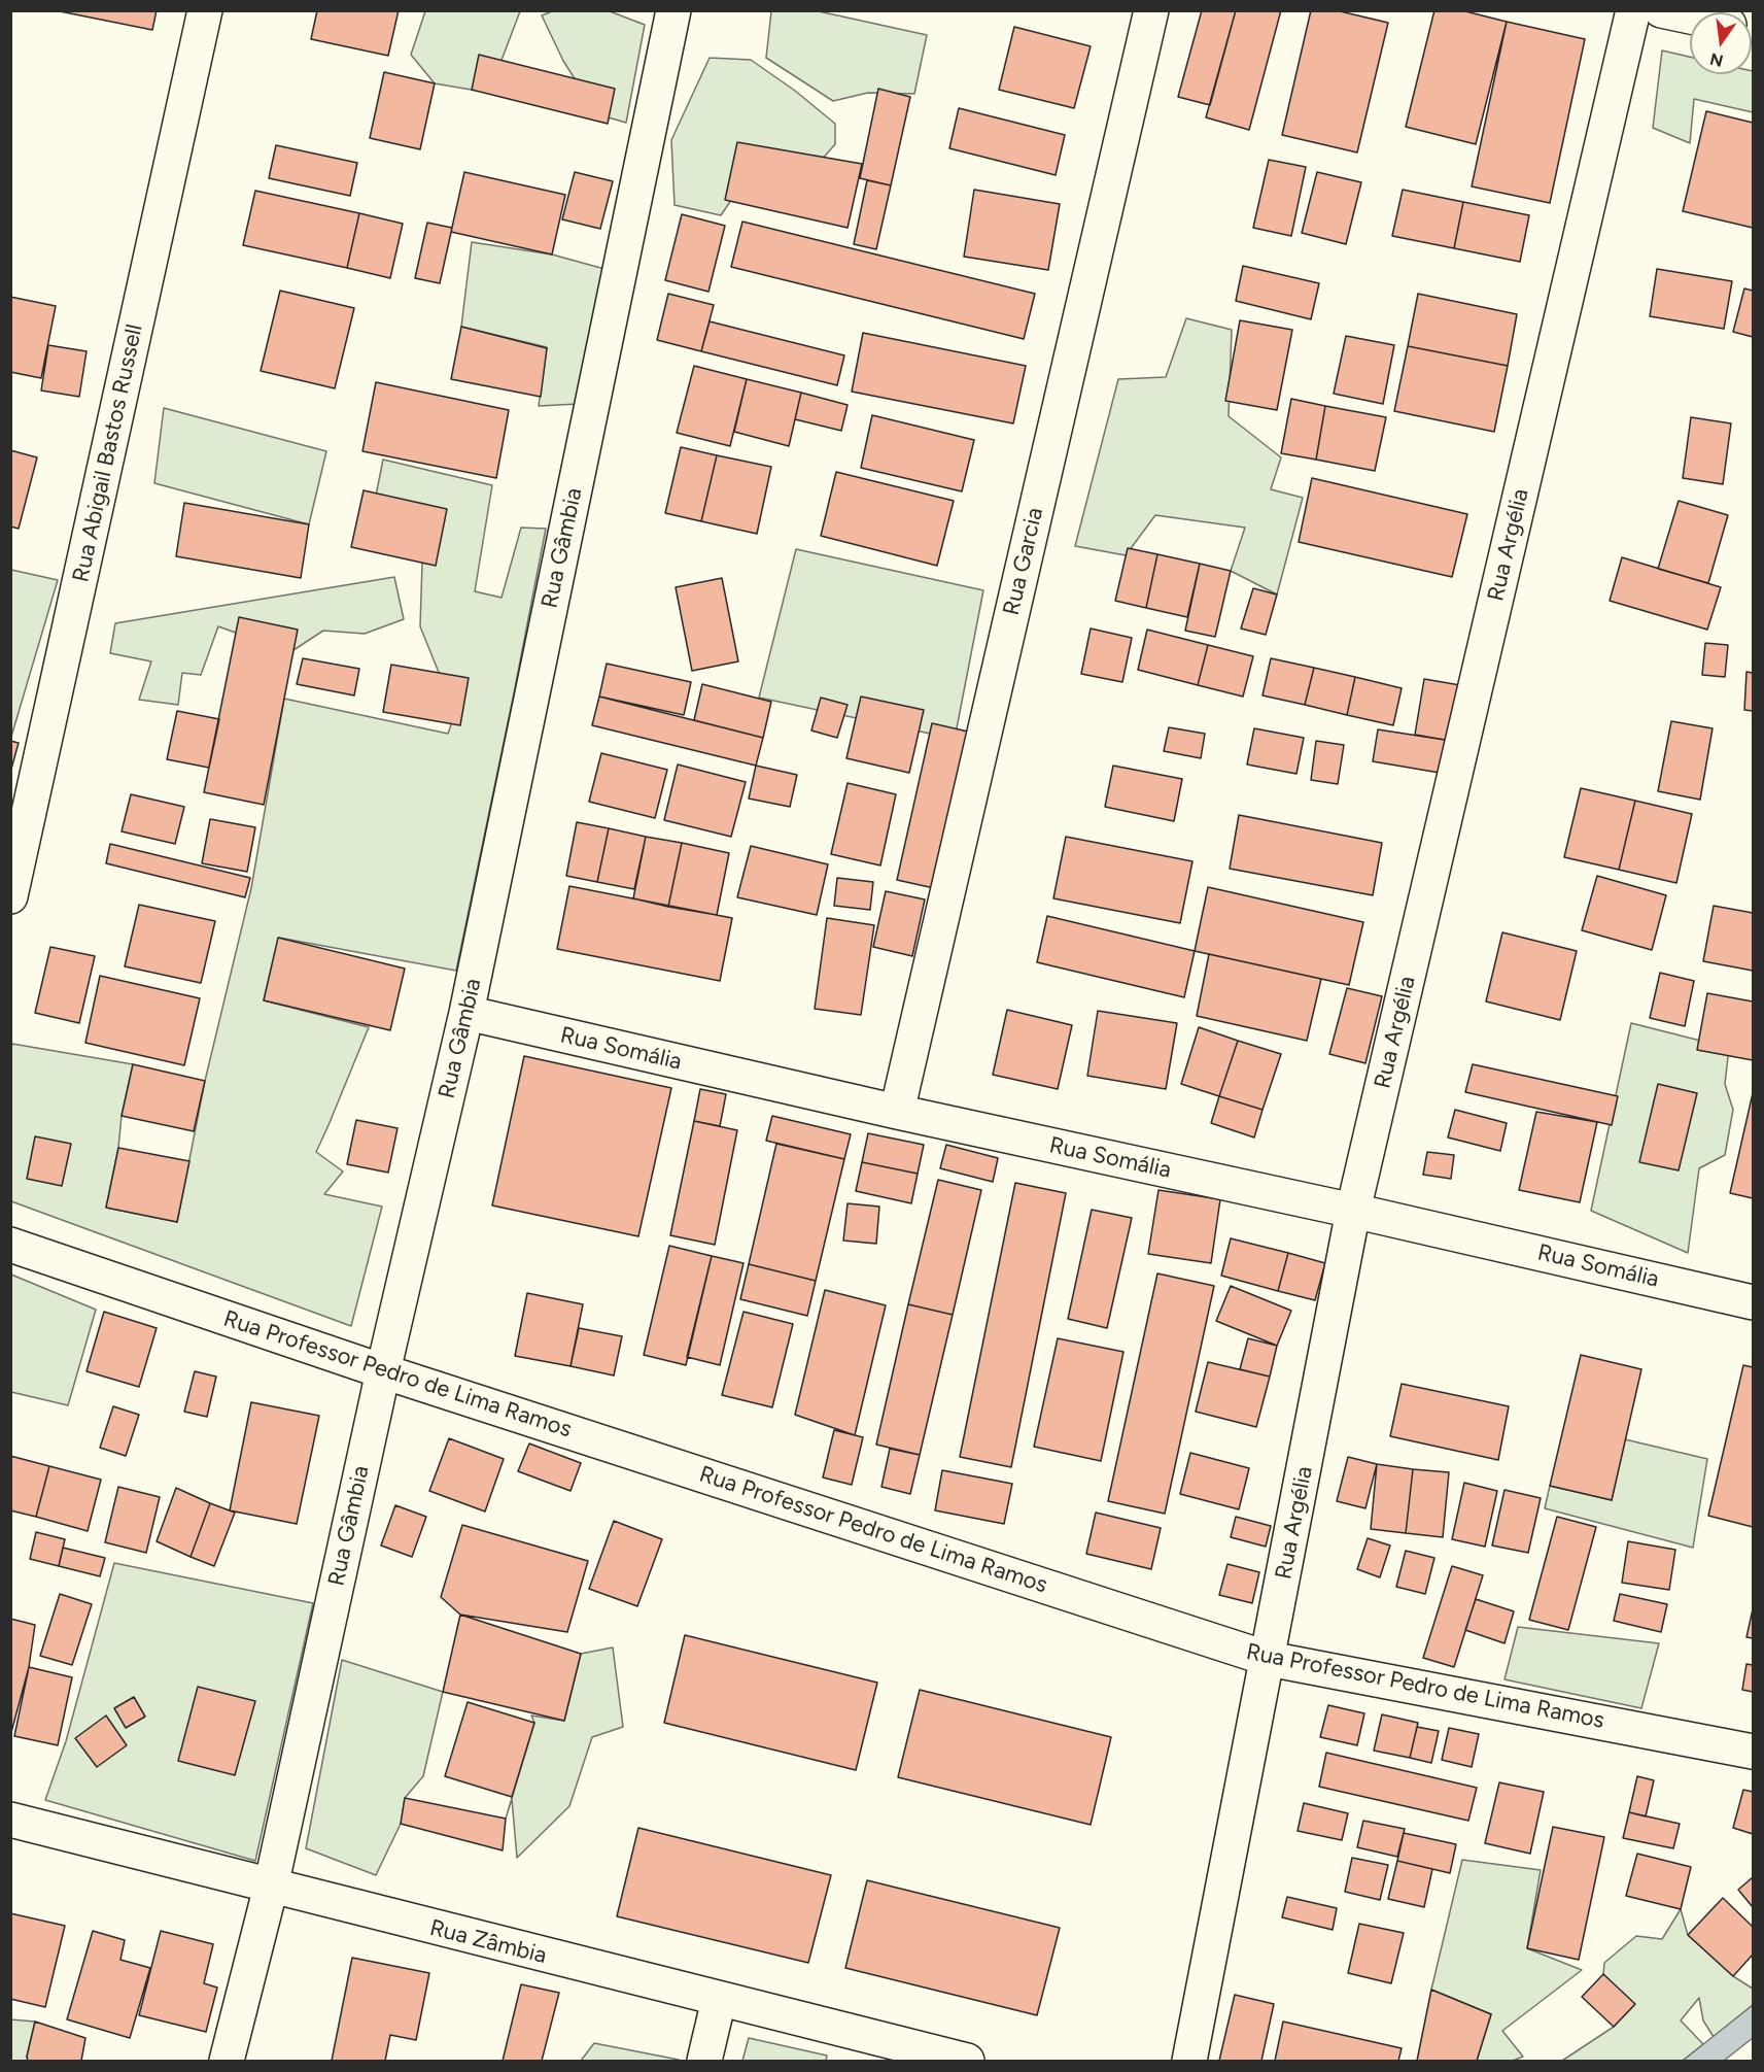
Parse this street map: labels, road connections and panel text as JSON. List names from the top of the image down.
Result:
{
  "streets": {
    "street": [
      "Rua Abigail Bastos Russell",
      "Rua Argélia",
      "Rua Gâmbia",
      "Rua Garcia",
      "Rua Somália",
      "Rua Professor Pedro de Lima Ramos",
      "Rua Zâmbia"
    ]
  },
  "crossings": [
    ["Rua Argélia", "Rua Somália"],
    ["Rua Argélia", "Rua Professor Pedro de Lima Ramos"],
    ["Rua Gâmbia", "Rua Somália"],
    ["Rua Gâmbia", "Rua Professor Pedro de Lima Ramos"],
    ["Rua Gâmbia", "Rua Zâmbia"],
    ["Rua Garcia", "Rua Somália"]
  ],
  "north": "bottom"
}
